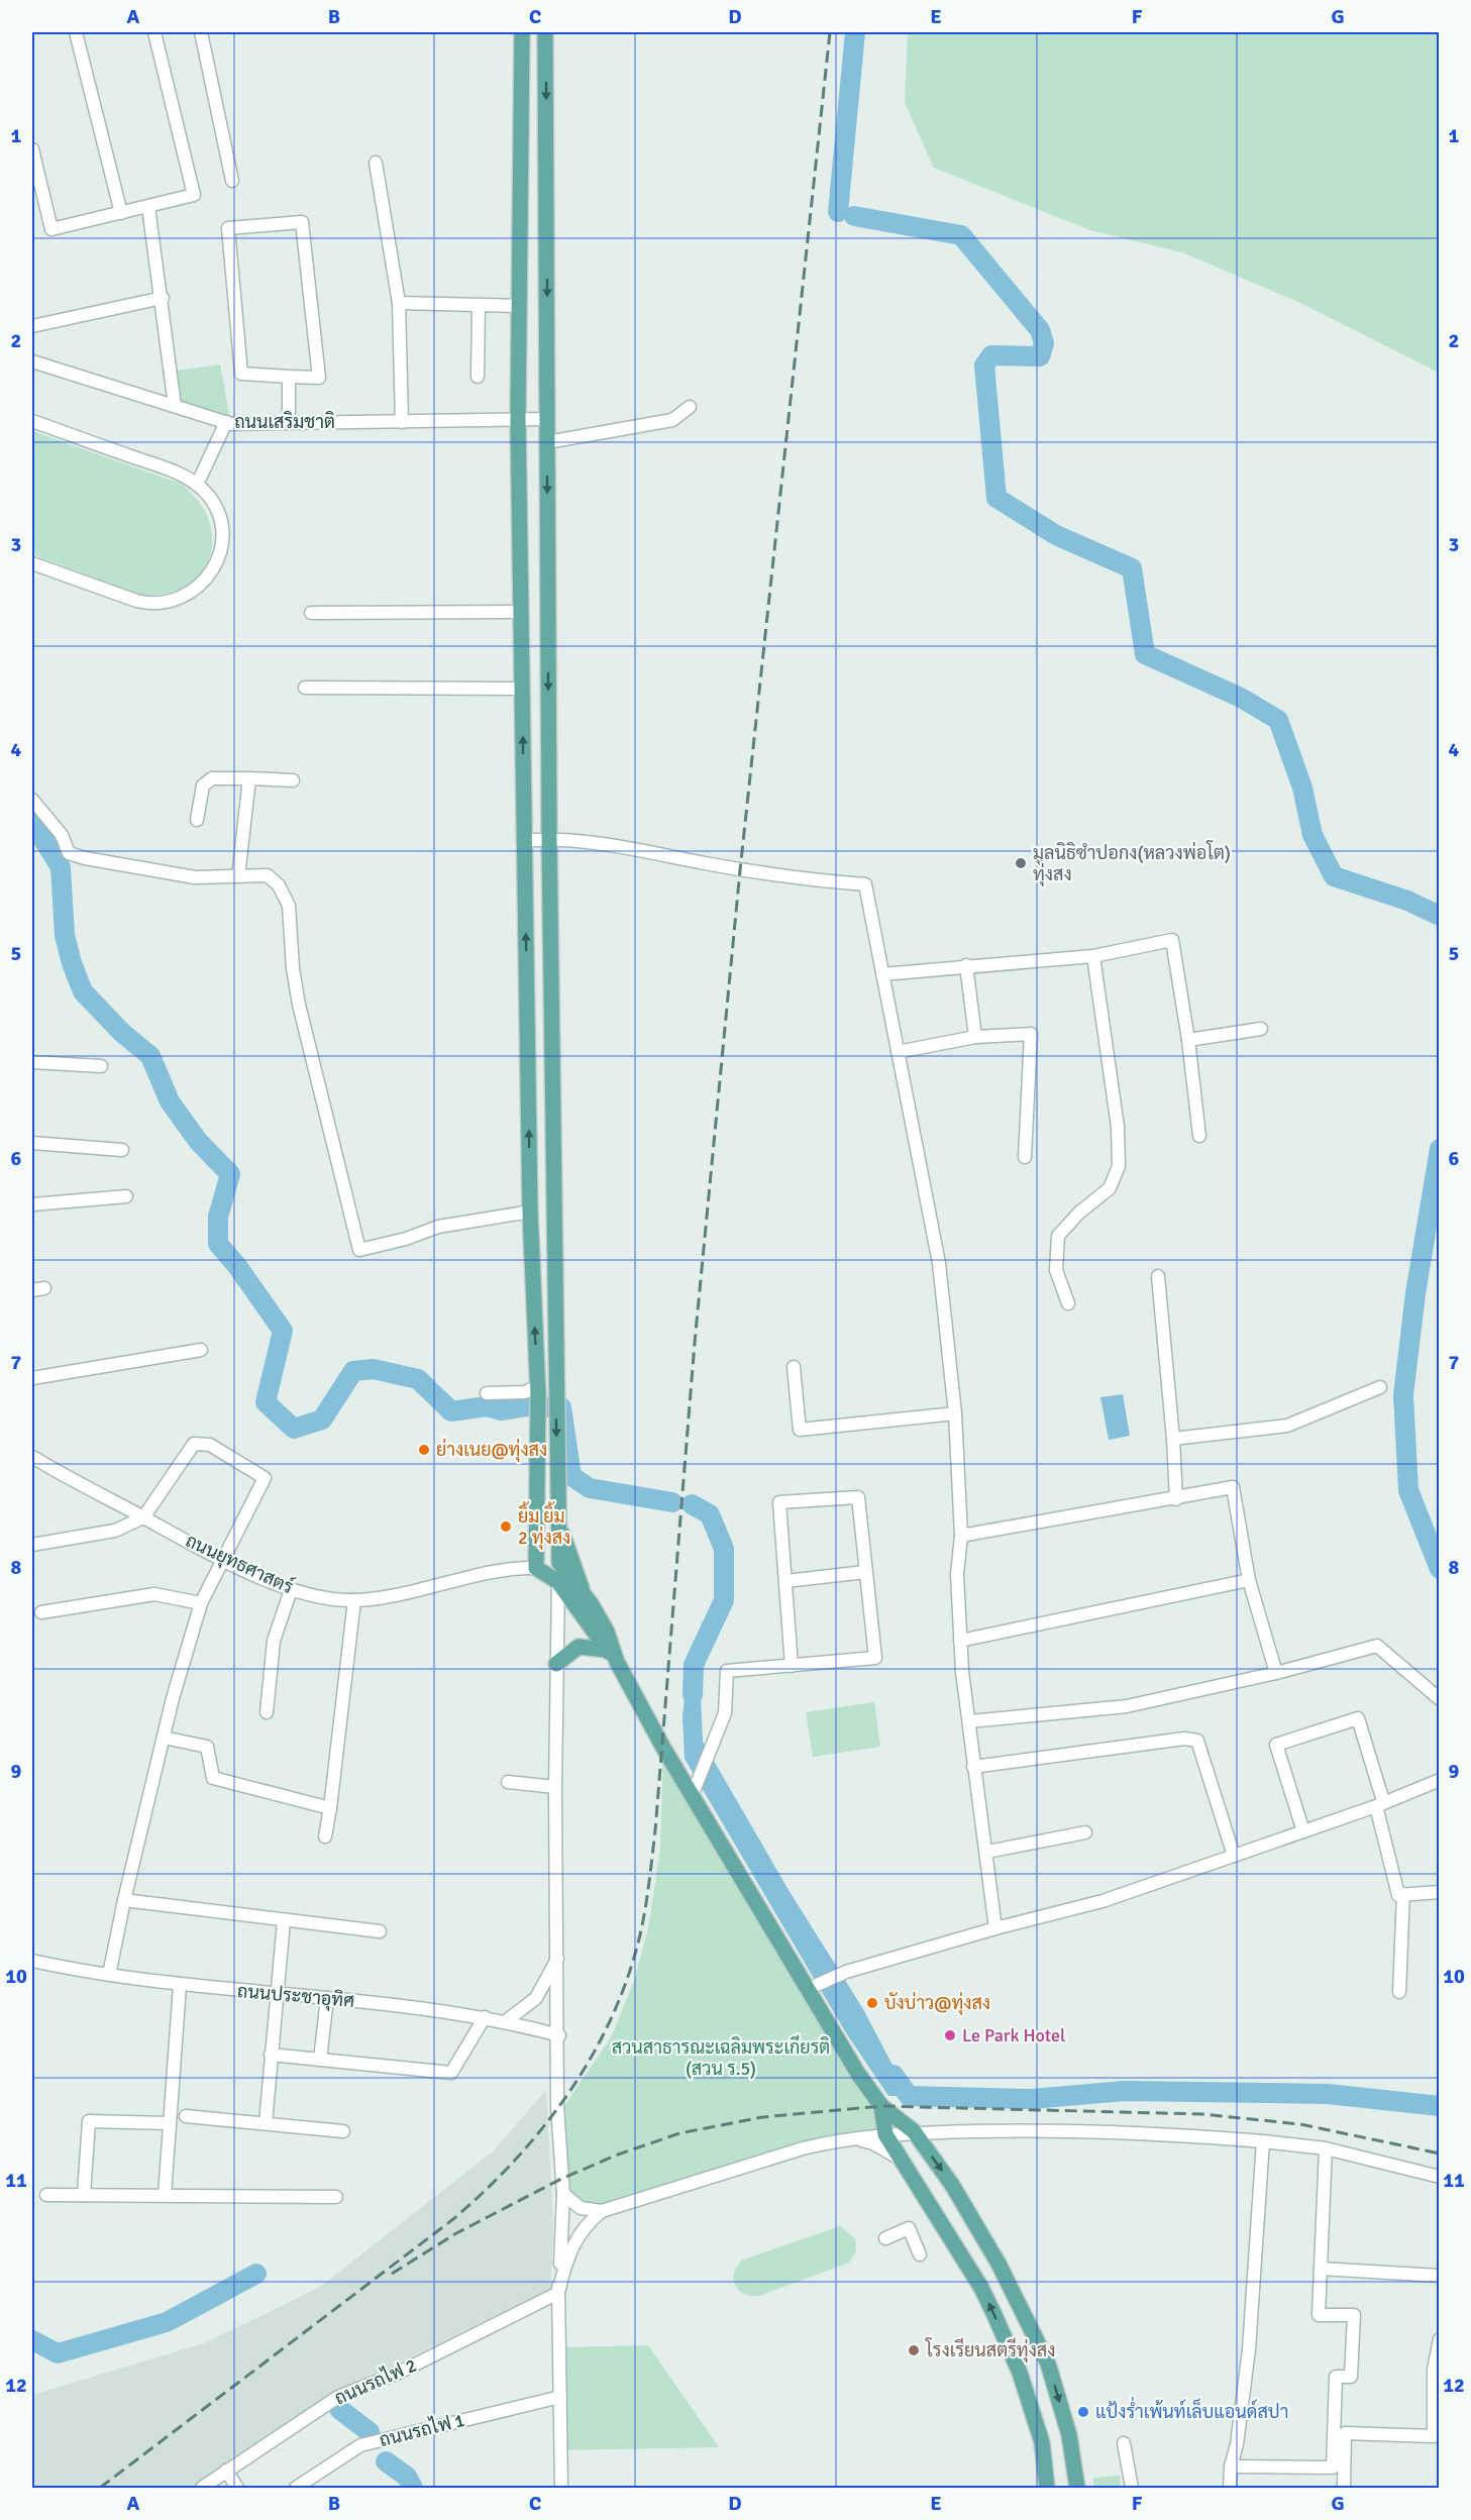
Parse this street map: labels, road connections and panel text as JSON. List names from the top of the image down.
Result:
{
  "streets": {
    "street": [
      "ถนนเสริมชาติ",
      "ถนนยุทธศาสตร์",
      "ถนนประชาอุทิศ",
      "ถนนรถไฟ 2",
      "ถนนรถไฟ 1"
    ]
  },
  "parks": ["สวนสาธารณะเฉลิมพระเกียรติ (สวน ร.5)"],
  "places": [
    "มูลนิธิซำปอกง(หลวงพ่อโต) ทุ่งสง",
    "ย่างเนย@ทุ่งสง",
    "ยิ้ม ยิ้ม 2 ทุ่งสง",
    "บังบ่าว@ทุ่งสง",
    "Le Park Hotel",
    "โรงเรียนสตรีทุ่งสง",
    "แป้งร่ำเพ้นท์เล็บแอนด์สปา"
  ],
  "grid": {
    "columns": [
      "A",
      "B",
      "C",
      "D",
      "E",
      "F",
      "G"
    ],
    "rows": [
      "1",
      "2",
      "3",
      "4",
      "5",
      "6",
      "7",
      "8",
      "9",
      "10",
      "11",
      "12"
    ]
  }
}
